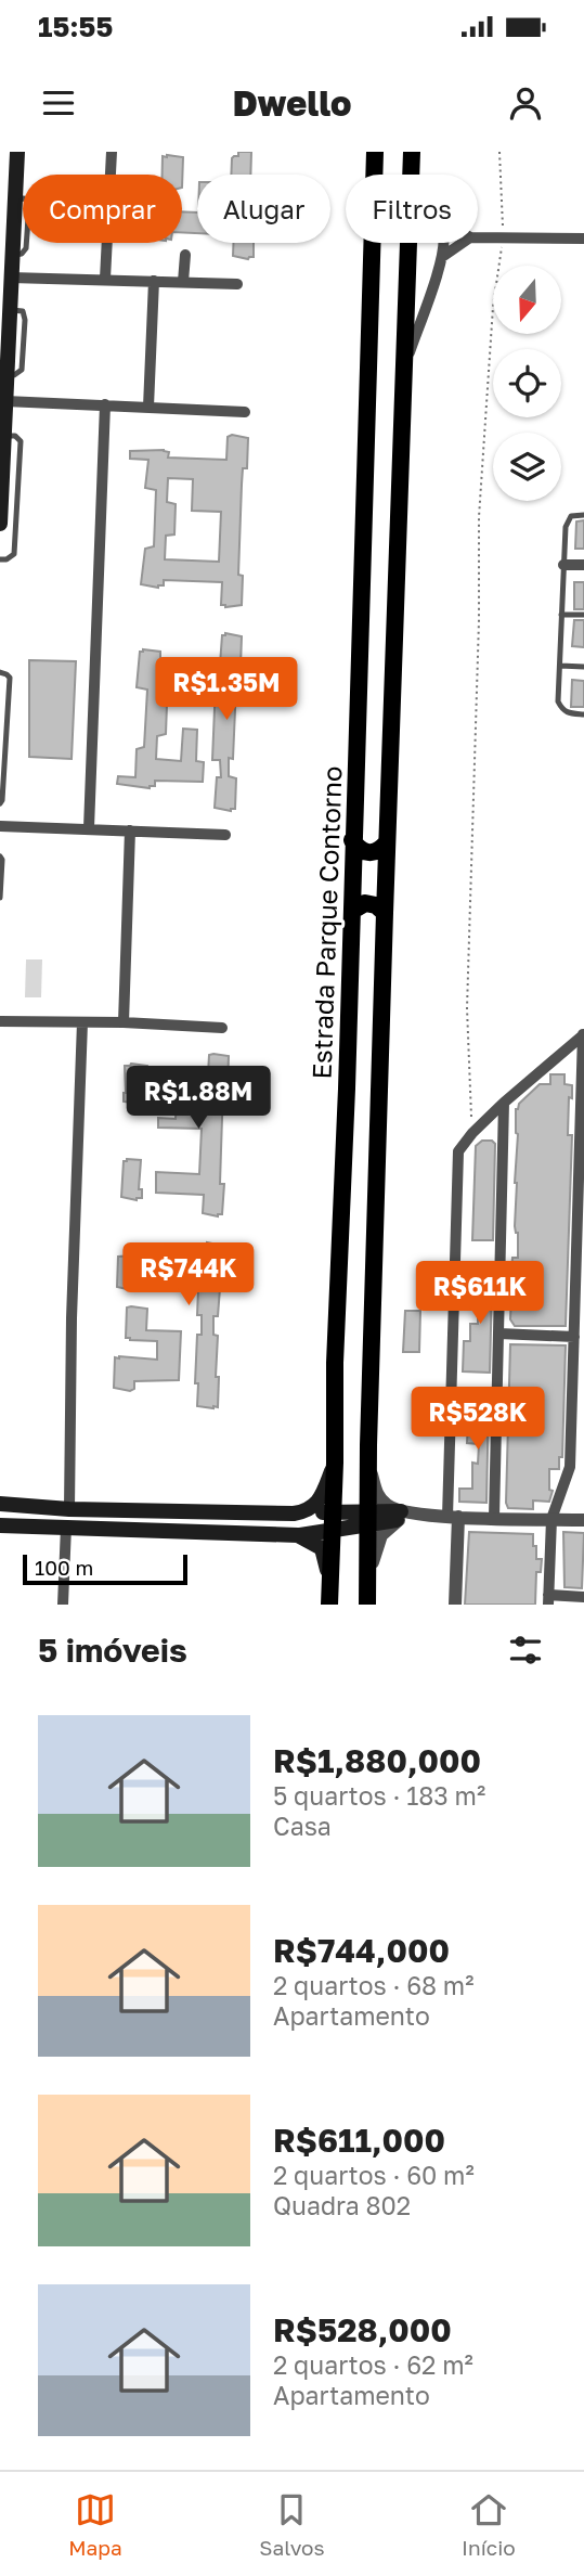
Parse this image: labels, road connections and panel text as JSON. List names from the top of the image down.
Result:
{
  "streets": {
    "highway": ["Estrada Parque Contorno"]
  },
  "scale_bar": "100 m",
  "north": "bottom",
  "page": {
    "status": "15:55",
    "header": "Dwello",
    "chip": ["Comprar", "Alugar", "Filtros"],
    "price": [
      "R$1.35M",
      "R$1.88M",
      "R$744K",
      "R$611K",
      "R$528K"
    ],
    "scale": "100 m",
    "heading": "5 imóveis",
    "list": [
      {
        "name": "R$1,880,000",
        "note": "5 quartos · 183 m² · Casa"
      },
      {
        "name": "R$744,000",
        "note": "2 quartos · 68 m² · Apartamento"
      },
      {
        "name": "R$611,000",
        "note": "2 quartos · 60 m² · Quadra 802"
      },
      {
        "name": "R$528,000",
        "note": "2 quartos · 62 m² · Apartamento"
      }
    ],
    "tabs": ["Mapa", "Salvos", "Início"]
  }
}
